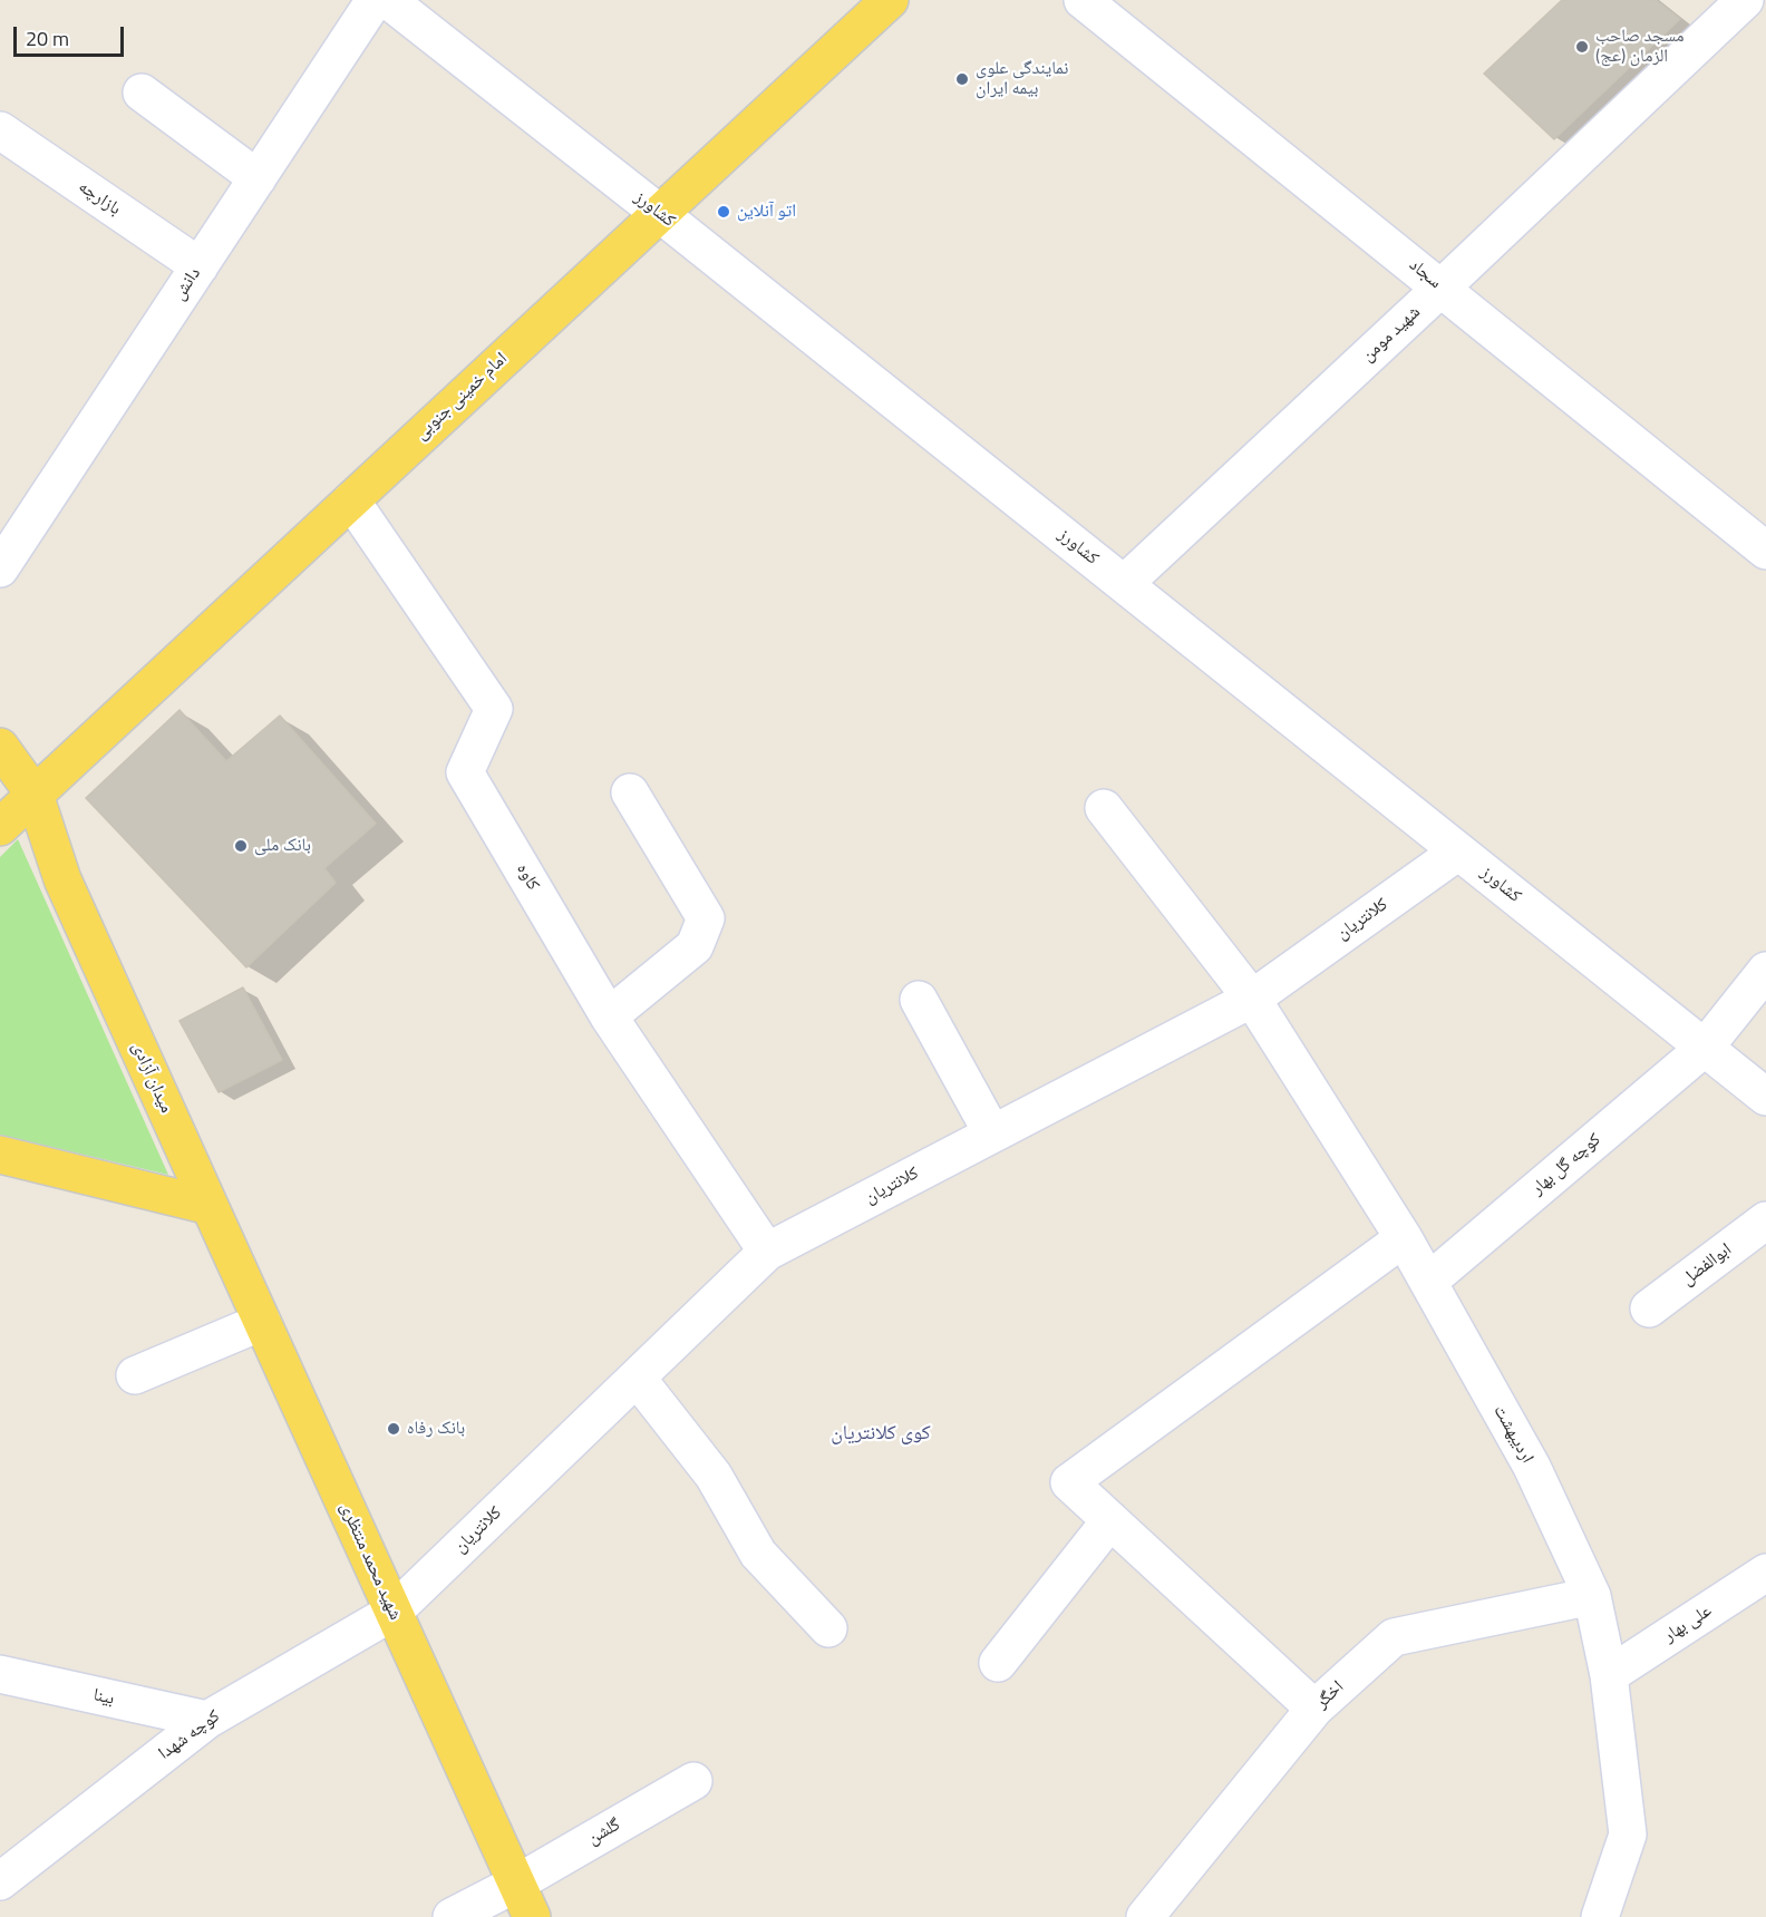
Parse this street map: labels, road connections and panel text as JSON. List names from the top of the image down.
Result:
{
  "streets": {
    "main road": ["امام خمینی جنوبی", "میدان آزادی", "شهید محمد منتظری"],
    "street": [
      "بازارچه",
      "کشاورز",
      "سجاد",
      "دانش",
      "شهید مومن",
      "کاوه",
      "کلانتریان",
      "کوچه گل بهار",
      "ابوالفضل",
      "اردیبهشت",
      "علی بهار",
      "اخگر",
      "بینا",
      "کوچه شهدا",
      "گلشن"
    ]
  },
  "crossings": [
    ["بازارچه", "دانش"],
    ["کشاورز", "شهید مومن"],
    ["کشاورز", "امام خمینی جنوبی"],
    ["کشاورز", "کلانتریان"],
    ["کشاورز", "کوچه گل بهار"],
    ["سجاد", "شهید مومن"],
    ["امام خمینی جنوبی", "کاوه"],
    ["امام خمینی جنوبی", "میدان آزادی"],
    ["کاوه", "کلانتریان"],
    ["کلانتریان", "اردیبهشت"],
    ["کلانتریان", "شهید محمد منتظری"],
    ["کلانتریان", "کوچه شهدا"],
    ["میدان آزادی", "شهید محمد منتظری"],
    ["کوچه گل بهار", "اردیبهشت"],
    ["اردیبهشت", "علی بهار"],
    ["اردیبهشت", "اخگر"],
    ["شهید محمد منتظری", "کوچه شهدا"],
    ["شهید محمد منتظری", "گلشن"],
    ["بینا", "کوچه شهدا"]
  ],
  "districts": ["کوی کلانتریان"],
  "places": [
    "مسجد صاحب الزمان (عج)",
    "نمایندگی علوی بیمه ایران",
    "اتو آنلاین",
    "بانک ملی",
    "بانک رفاه"
  ],
  "scale_bar": "20 m"
}
